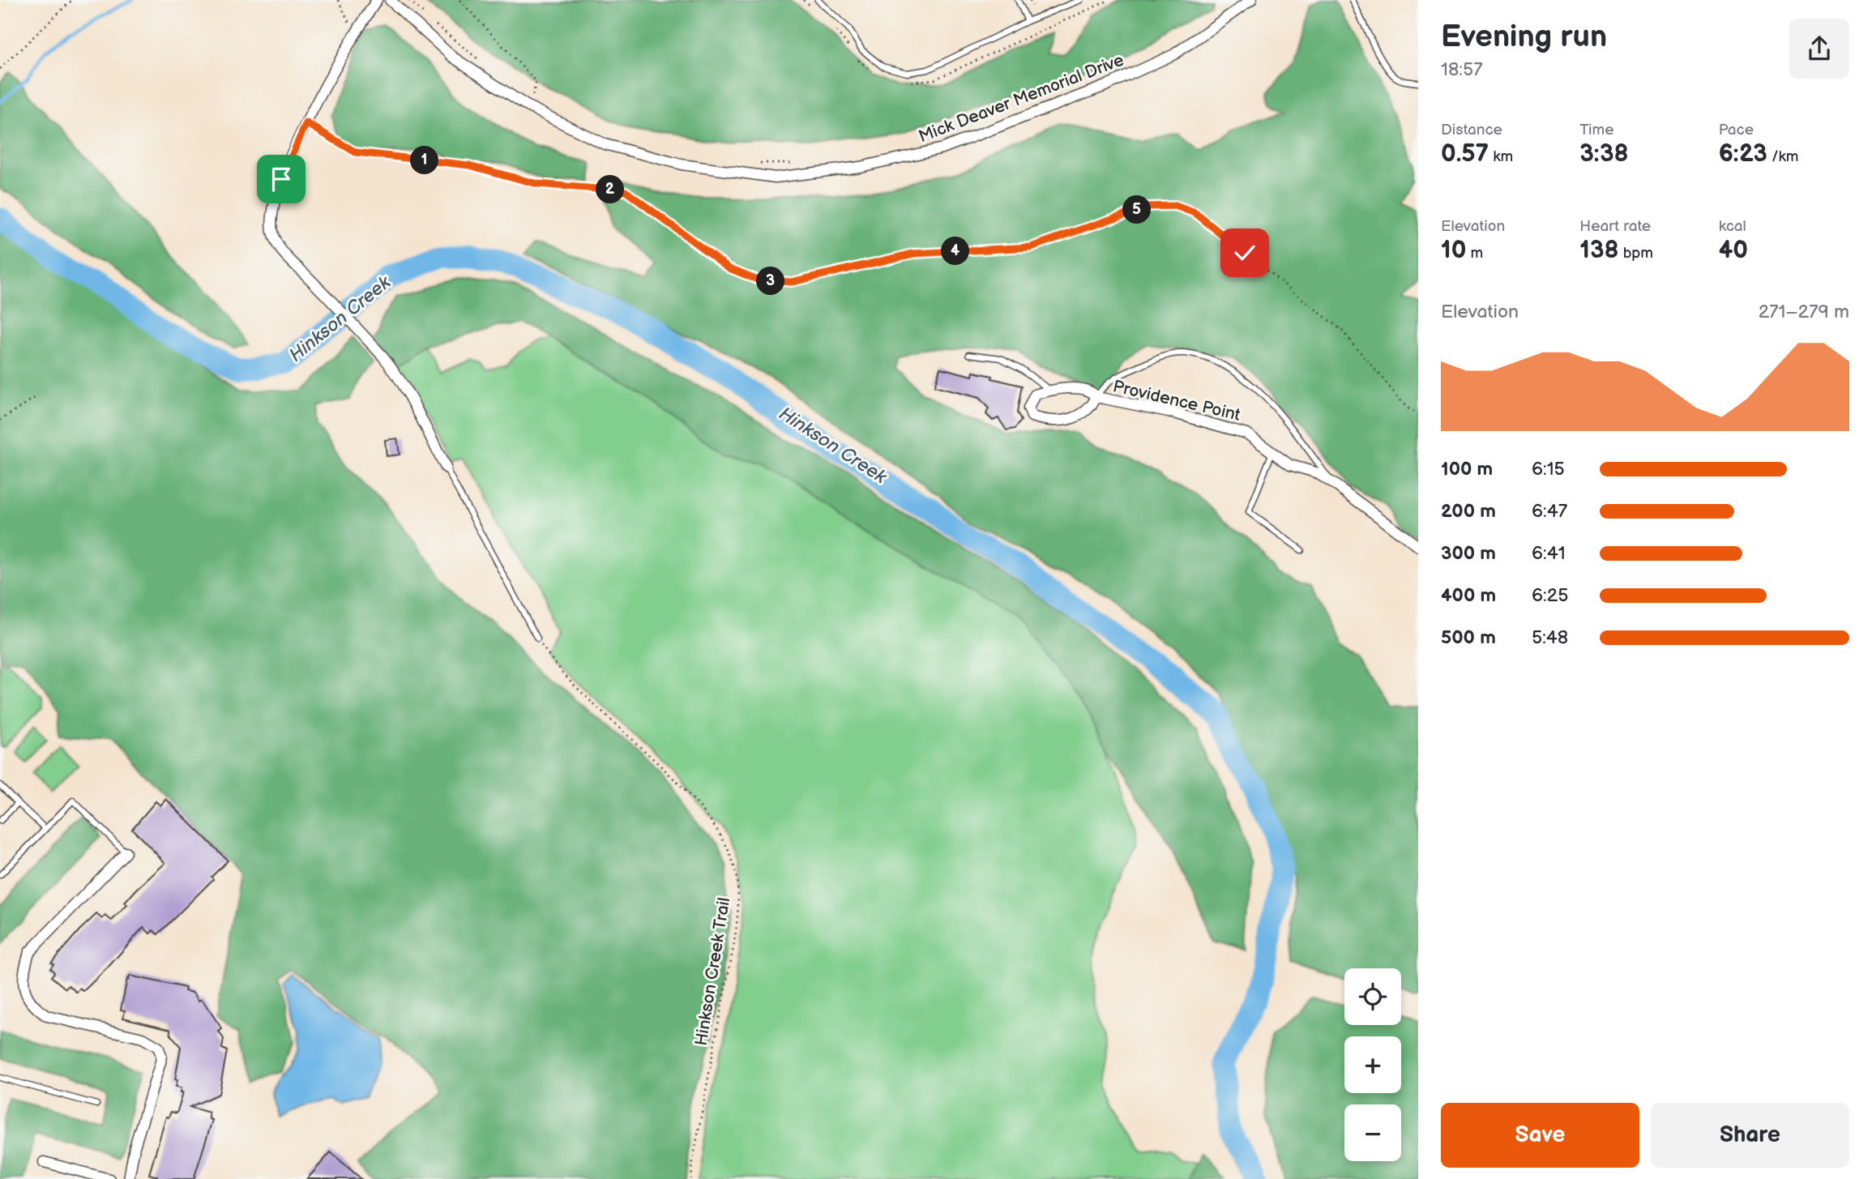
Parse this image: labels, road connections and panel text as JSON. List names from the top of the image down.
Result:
{
  "streets": {
    "street": ["Mick Deaver Memorial Drive", "Providence Point"],
    "path": ["Hinkson Creek Trail"]
  },
  "water": ["Hinkson Creek"],
  "page": {
    "heading": ["Evening run", "18:57"],
    "stats": [
      ["Distance", "0.57 km"],
      ["Time", "3:38"],
      ["Pace", "6:23 /km"],
      ["Elevation", "10 m"],
      ["Heart rate", "138 bpm"],
      ["kcal", "40"]
    ],
    "pins": [
      "1",
      "2",
      "5",
      "4",
      "3"
    ],
    "chart": ["Elevation", "271–279 m"],
    "list": [
      {
        "name": "100 m",
        "note": "6:15"
      },
      {
        "name": "200 m",
        "note": "6:47"
      },
      {
        "name": "300 m",
        "note": "6:41"
      },
      {
        "name": "400 m",
        "note": "6:25"
      },
      {
        "name": "500 m",
        "note": "5:48"
      }
    ],
    "map_buttons": ["+", "−"],
    "buttons": ["Save", "Share"]
  }
}
